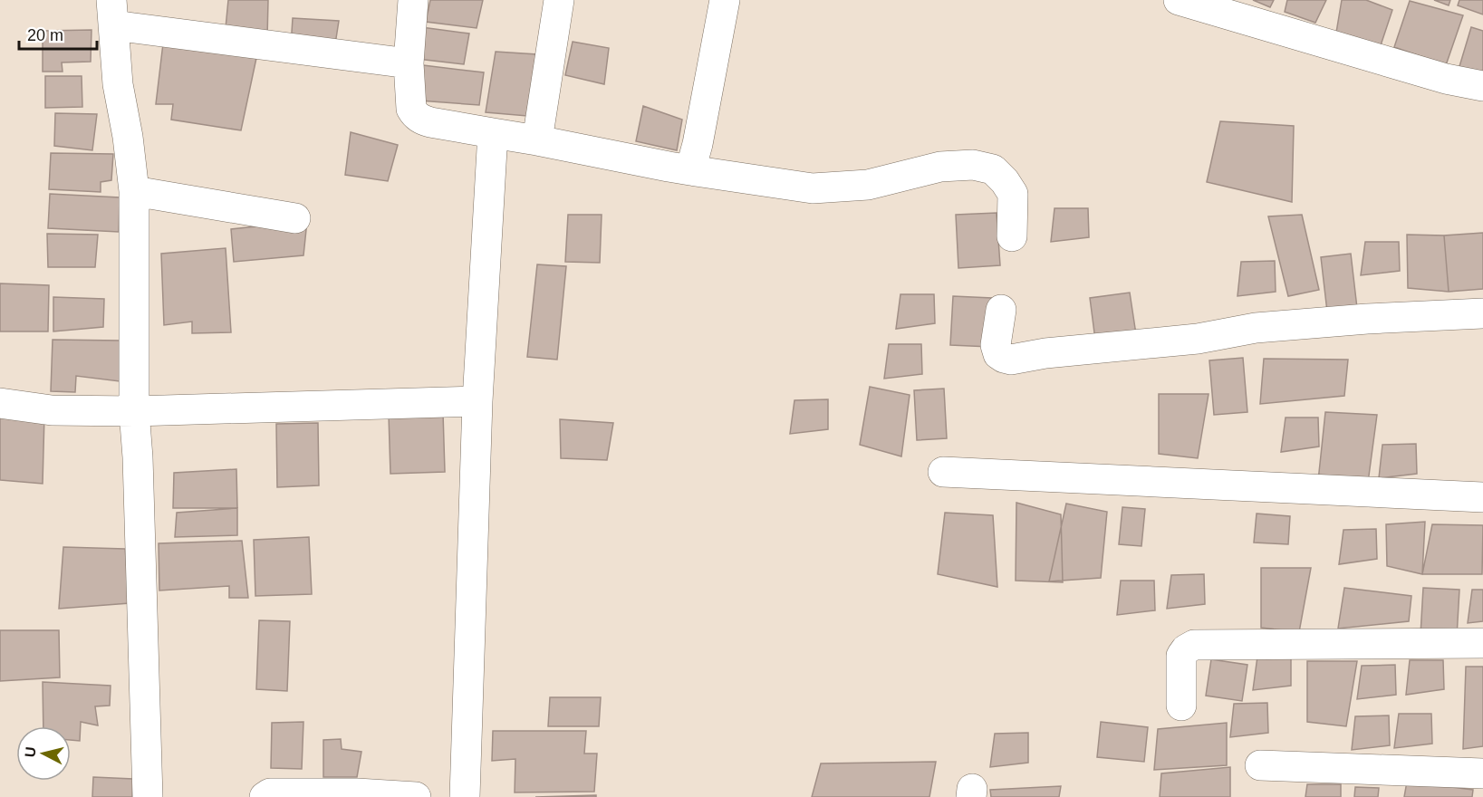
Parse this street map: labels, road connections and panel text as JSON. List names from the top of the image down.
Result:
{
  "scale_bar": "20 m",
  "north": "left"
}
